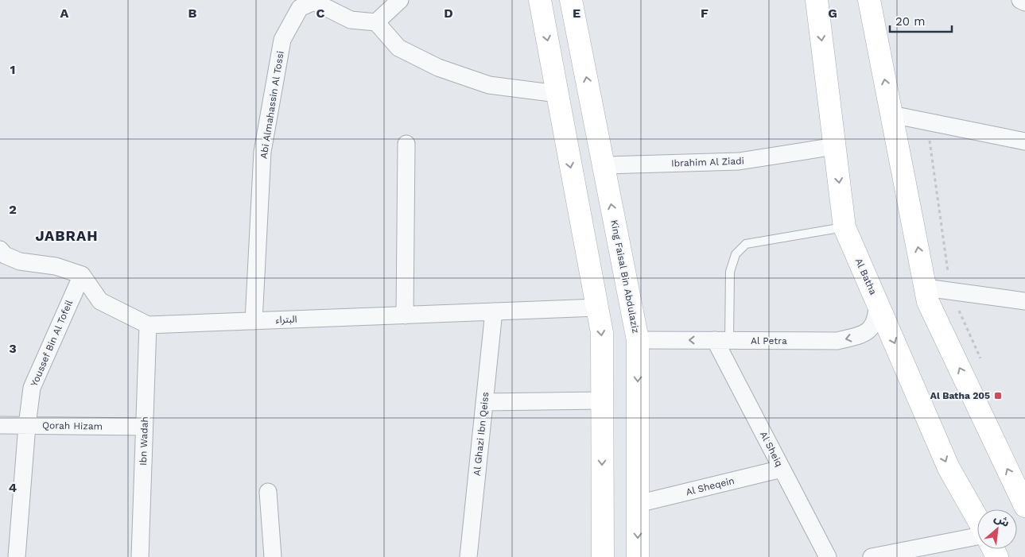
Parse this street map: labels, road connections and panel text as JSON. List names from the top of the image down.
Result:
{
  "streets": {
    "street": [
      "Abi Almahassin Al Tossi",
      "Ibrahim Al Ziadi",
      "King Faisal Bin Abdulaziz",
      "Al Batha",
      "البتراء",
      "Al Petra",
      "Youssef Bin Al Tofeil",
      "Qorah Hizam",
      "Al Ghazi Ibn Qeiss",
      "Ibn Wadah",
      "Al Sheiq",
      "Al Sheqein"
    ]
  },
  "crossings": [
    ["Abi Almahassin Al Tossi", "البتراء"],
    ["Ibrahim Al Ziadi", "King Faisal Bin Abdulaziz"],
    ["Ibrahim Al Ziadi", "Al Batha"],
    ["King Faisal Bin Abdulaziz", "Al Petra"],
    ["King Faisal Bin Abdulaziz", "Al Sheqein"],
    ["Al Batha", "Al Petra"],
    ["البتراء", "Youssef Bin Al Tofeil"],
    ["البتراء", "Al Ghazi Ibn Qeiss"],
    ["البتراء", "Ibn Wadah"],
    ["Al Petra", "Al Sheiq"],
    ["Youssef Bin Al Tofeil", "Qorah Hizam"],
    ["Qorah Hizam", "Ibn Wadah"],
    ["Al Sheiq", "Al Sheqein"]
  ],
  "one_way": ["Al Petra"],
  "districts": ["JABRAH"],
  "places": {
    "transit": ["Al Batha 205"]
  },
  "scale_bar": "20 m",
  "north": "top right",
  "grid": {
    "columns": [
      "A",
      "B",
      "C",
      "D",
      "E",
      "F",
      "G"
    ],
    "rows": [
      "1",
      "2",
      "3",
      "4"
    ]
  }
}
